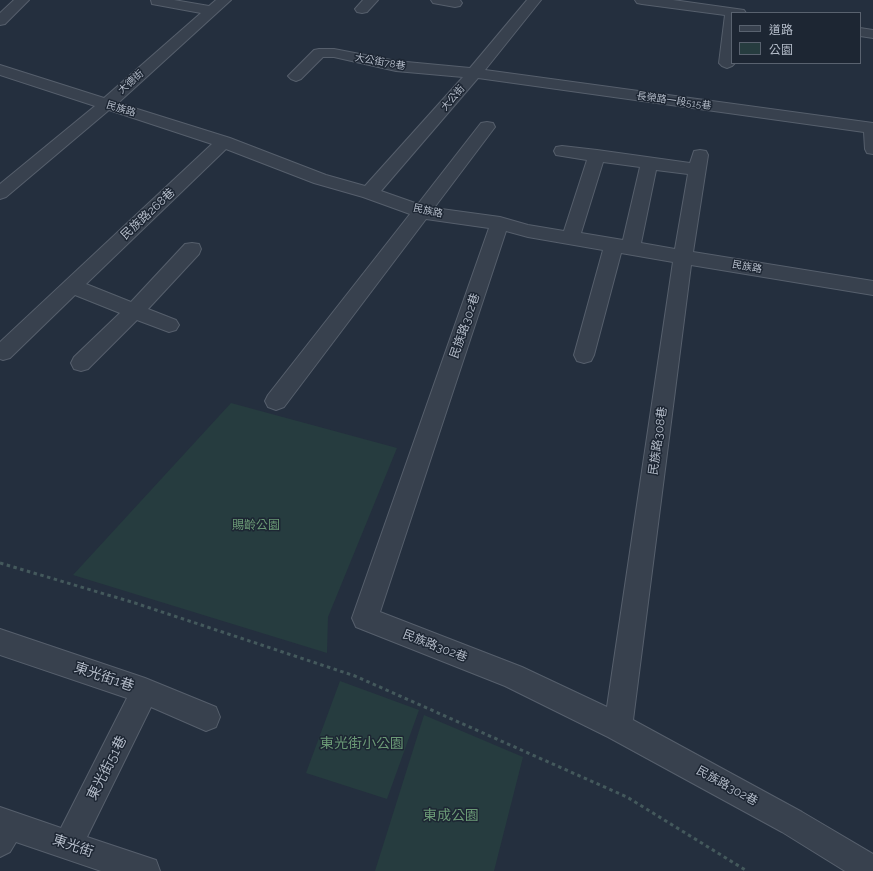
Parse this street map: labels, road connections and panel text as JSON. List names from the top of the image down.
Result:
{
  "streets": {
    "street": [
      "大公街78巷",
      "大德街",
      "大公街",
      "長榮路一段515巷",
      "民族路",
      "民族路268巷",
      "民族路302巷",
      "民族路308巷",
      "東光街1巷",
      "東光街51巷",
      "東光街"
    ]
  },
  "crossings": [
    ["大公街78巷", "大公街"],
    ["大公街78巷", "長榮路一段515巷"],
    ["大德街", "民族路"],
    ["大公街", "長榮路一段515巷"],
    ["大公街", "民族路"],
    ["民族路", "民族路268巷"],
    ["民族路", "民族路302巷"],
    ["民族路", "民族路308巷"],
    ["民族路302巷", "民族路308巷"],
    ["東光街1巷", "東光街51巷"],
    ["東光街51巷", "東光街"]
  ],
  "parks": ["賜齡公園", "東光街小公園", "東成公園"],
  "legend": ["道路", "公園"]
}
